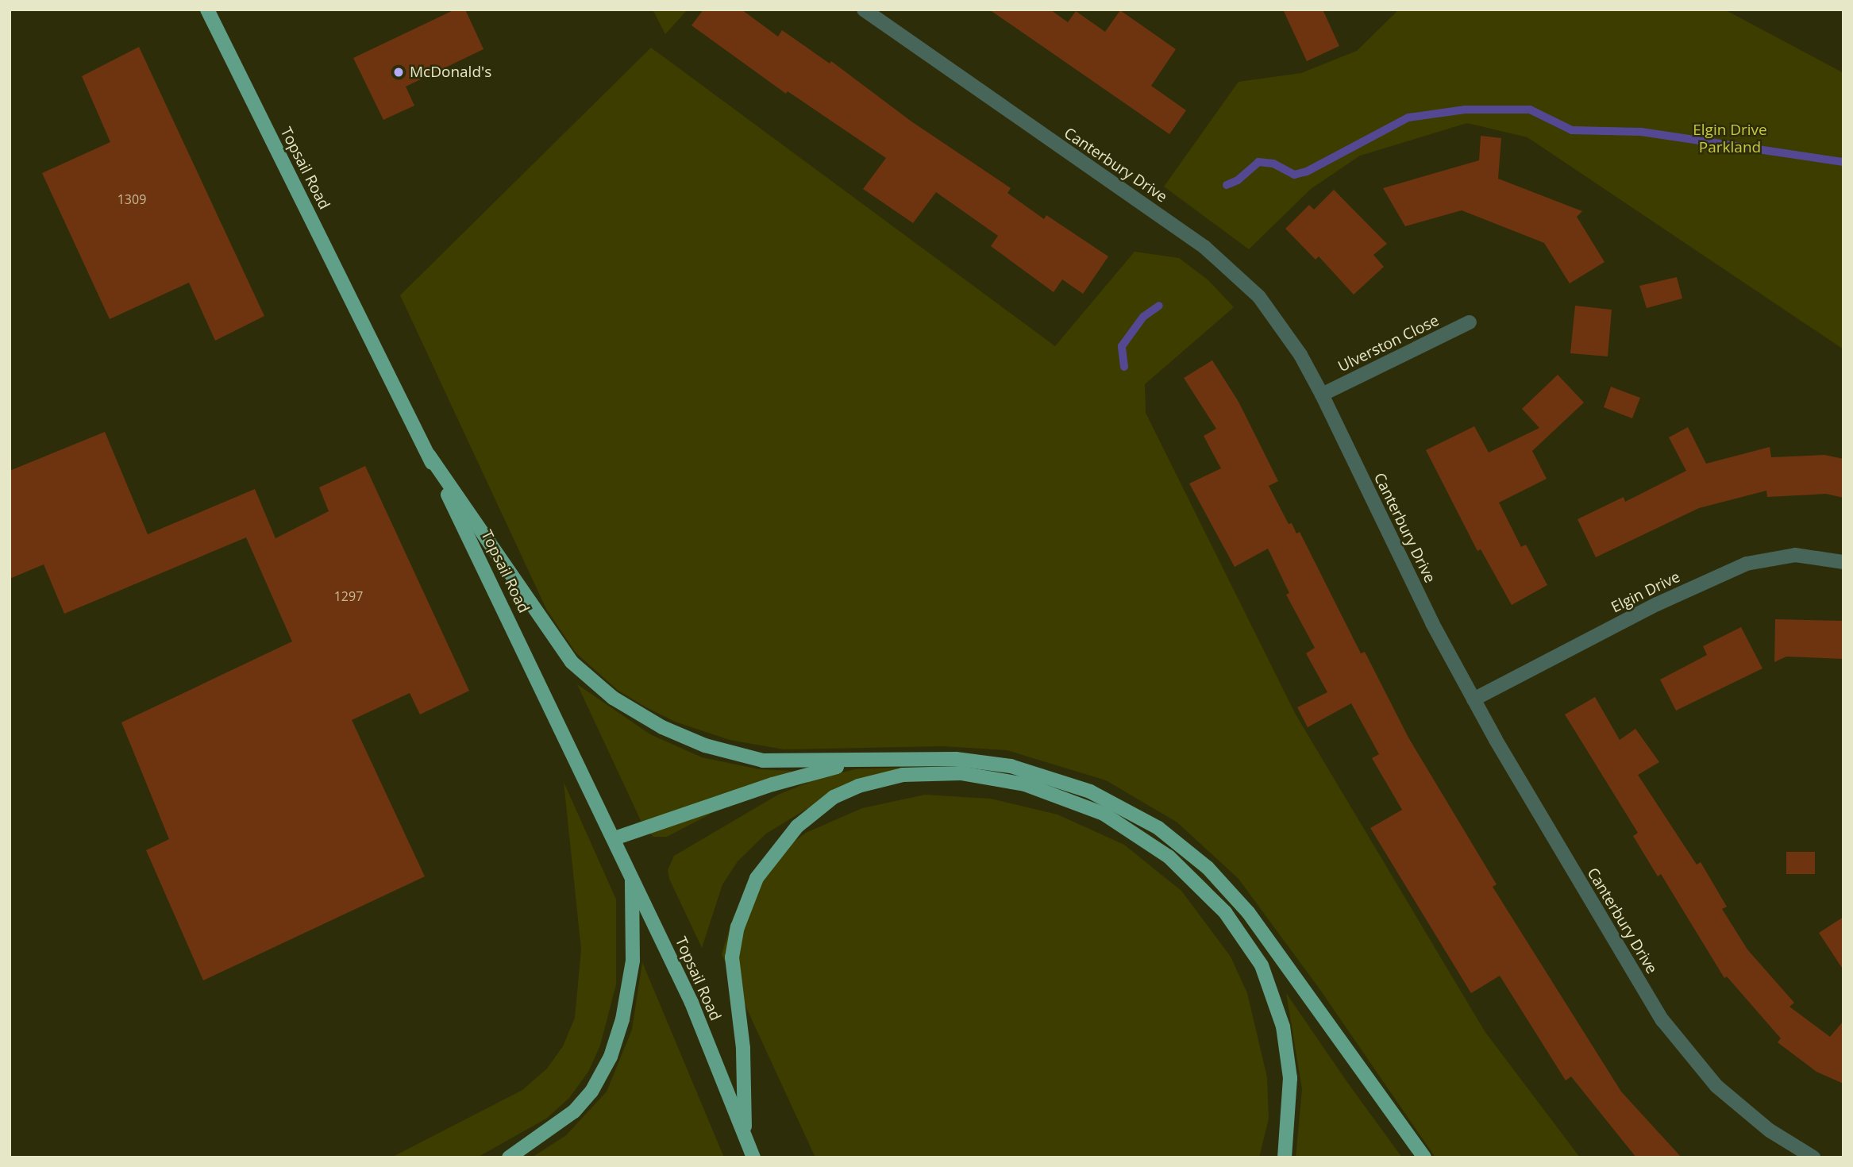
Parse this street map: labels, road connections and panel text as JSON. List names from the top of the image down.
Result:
{
  "streets": {
    "main road": ["Topsail Road"],
    "street": ["Canterbury Drive", "Ulverston Close", "Elgin Drive"]
  },
  "crossings": [
    ["Canterbury Drive", "Ulverston Close"],
    ["Canterbury Drive", "Elgin Drive"]
  ],
  "parks": ["Elgin Drive Parkland"],
  "places": ["McDonald's"],
  "house_numbers": ["1309", "1297"]
}
